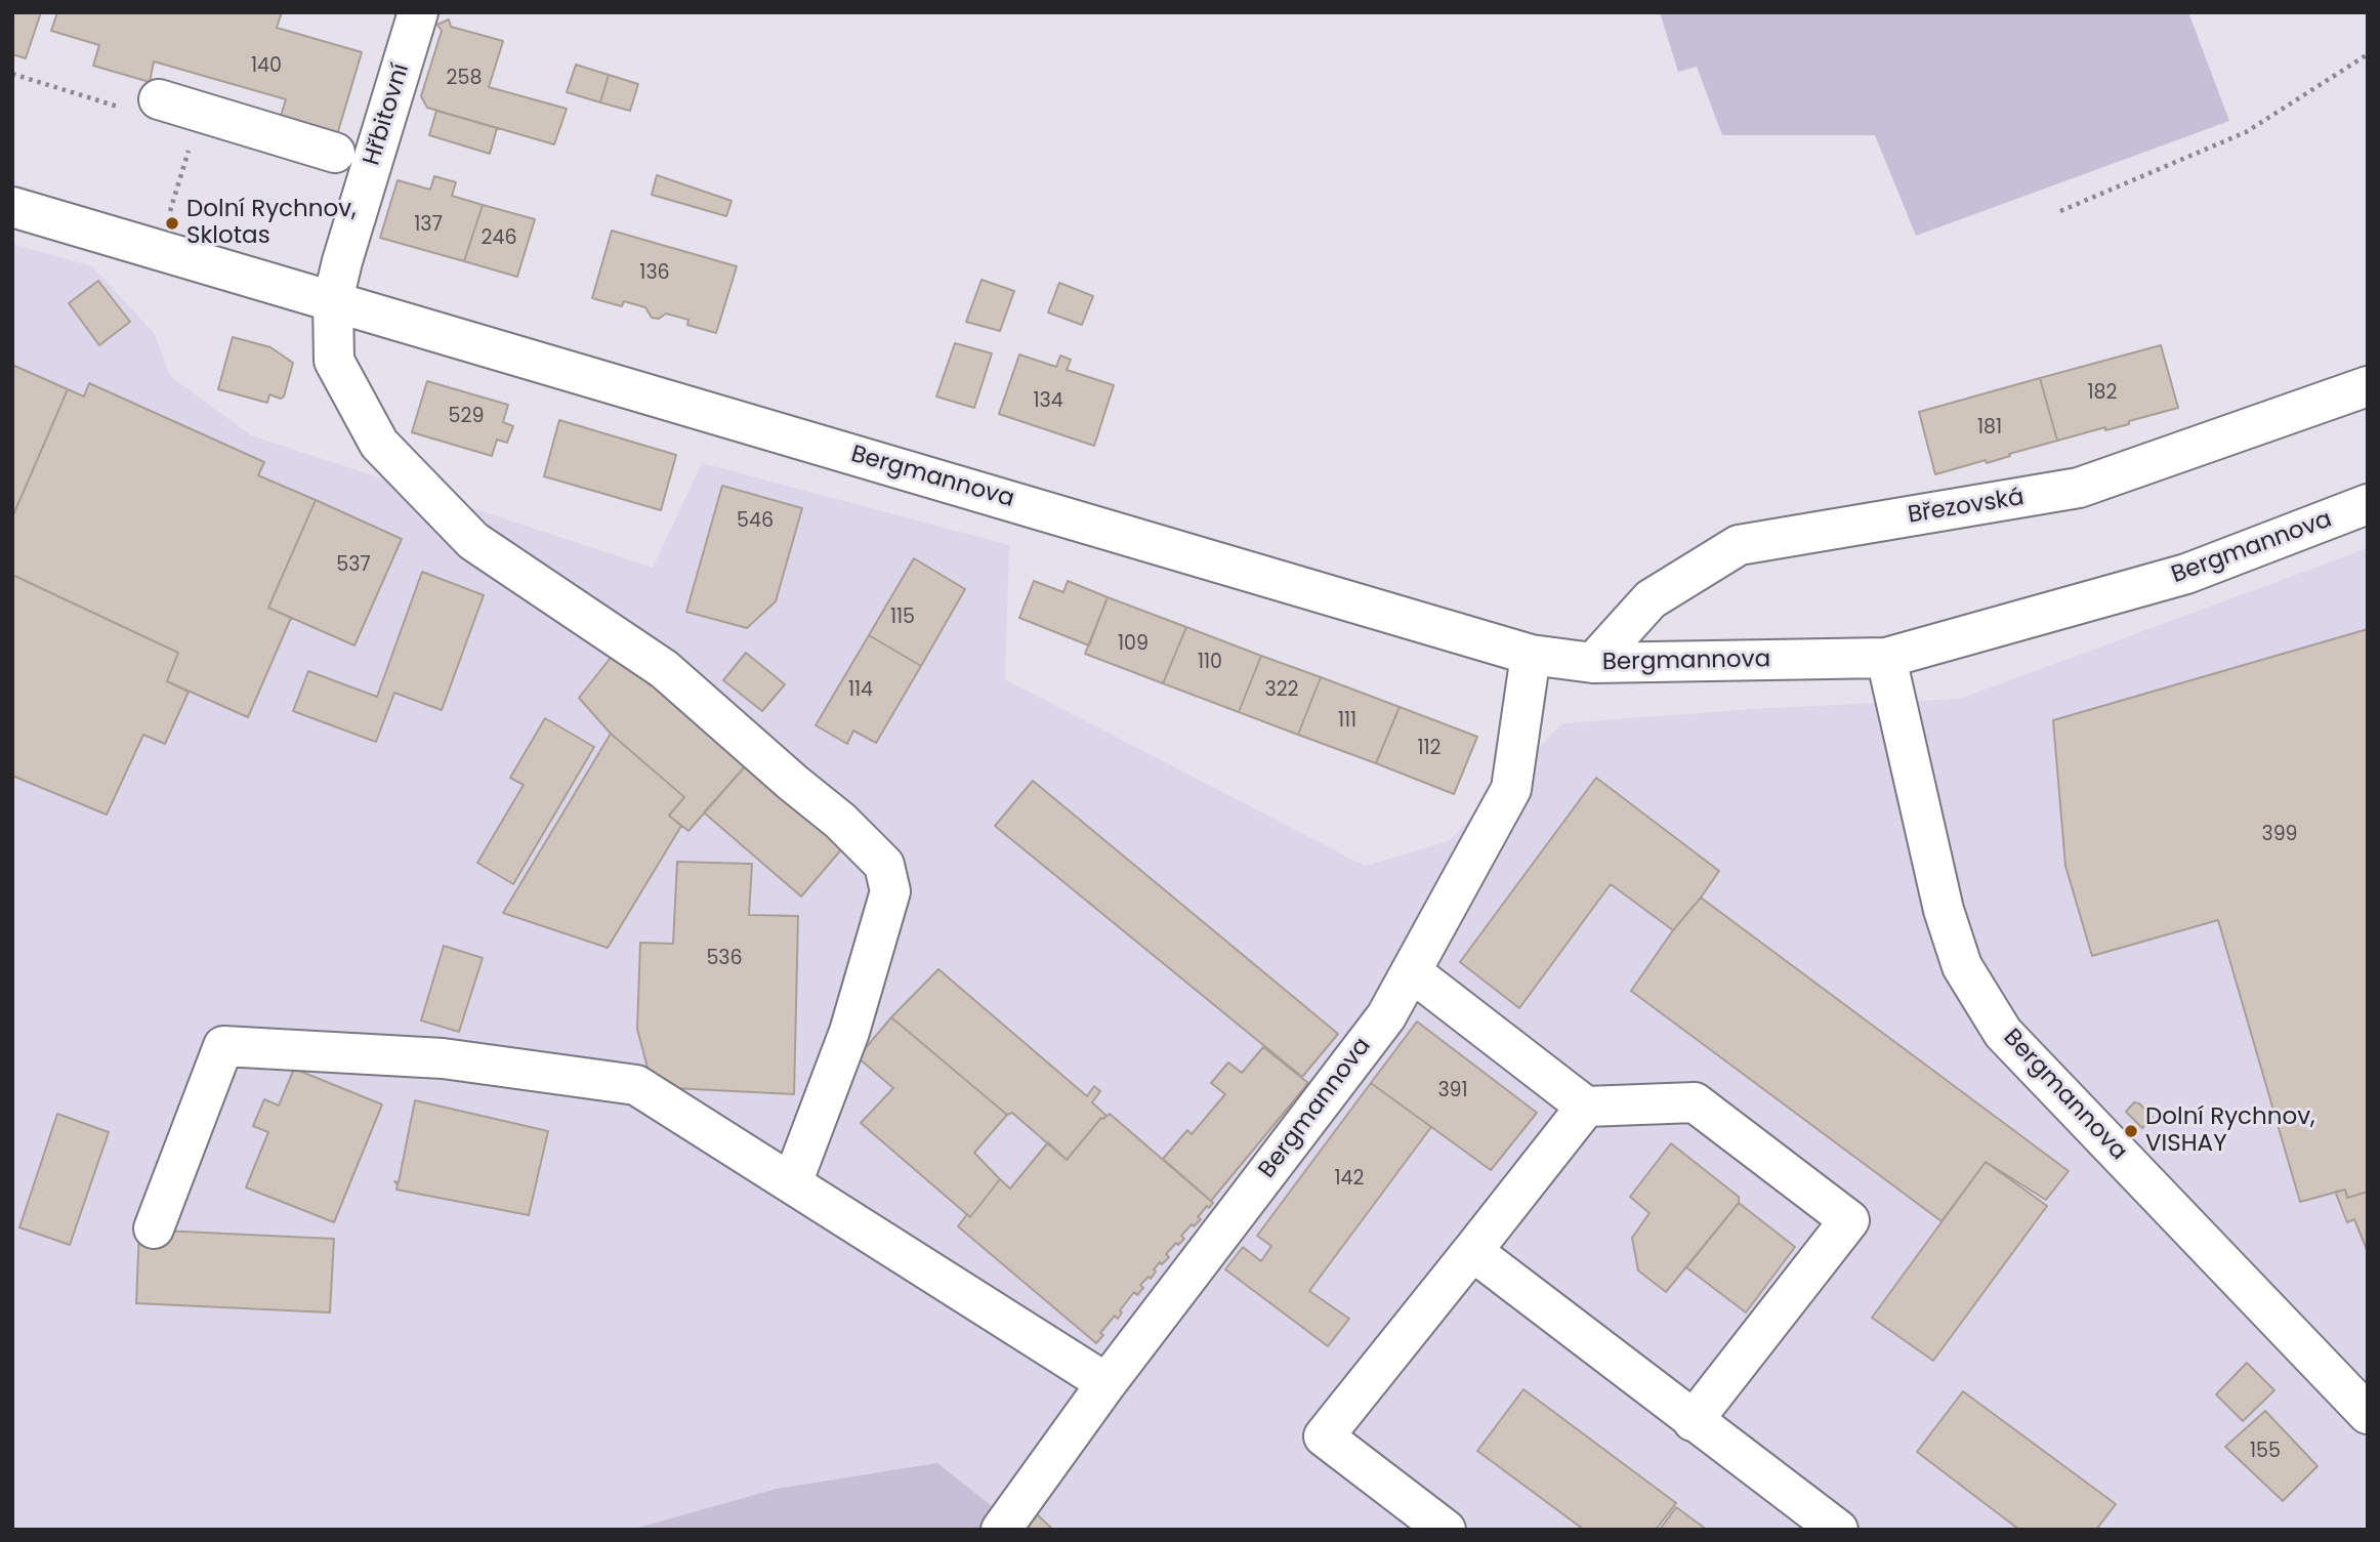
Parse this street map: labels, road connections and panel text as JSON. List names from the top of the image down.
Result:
{
  "streets": {
    "street": ["Hřbitovní", "Bergmannova", "Březovská"]
  },
  "crossings": [
    ["Hřbitovní", "Bergmannova"],
    ["Bergmannova", "Březovská"]
  ],
  "places": ["Dolní Rychnov, Sklotas", "Dolní Rychnov, VISHAY"],
  "house_numbers": [
    "140",
    "258",
    "137",
    "246",
    "136",
    "182",
    "134",
    "529",
    "181",
    "546",
    "537",
    "115",
    "109",
    "110",
    "114",
    "322",
    "111",
    "112",
    "399",
    "536",
    "391",
    "142",
    "155"
  ]
}
